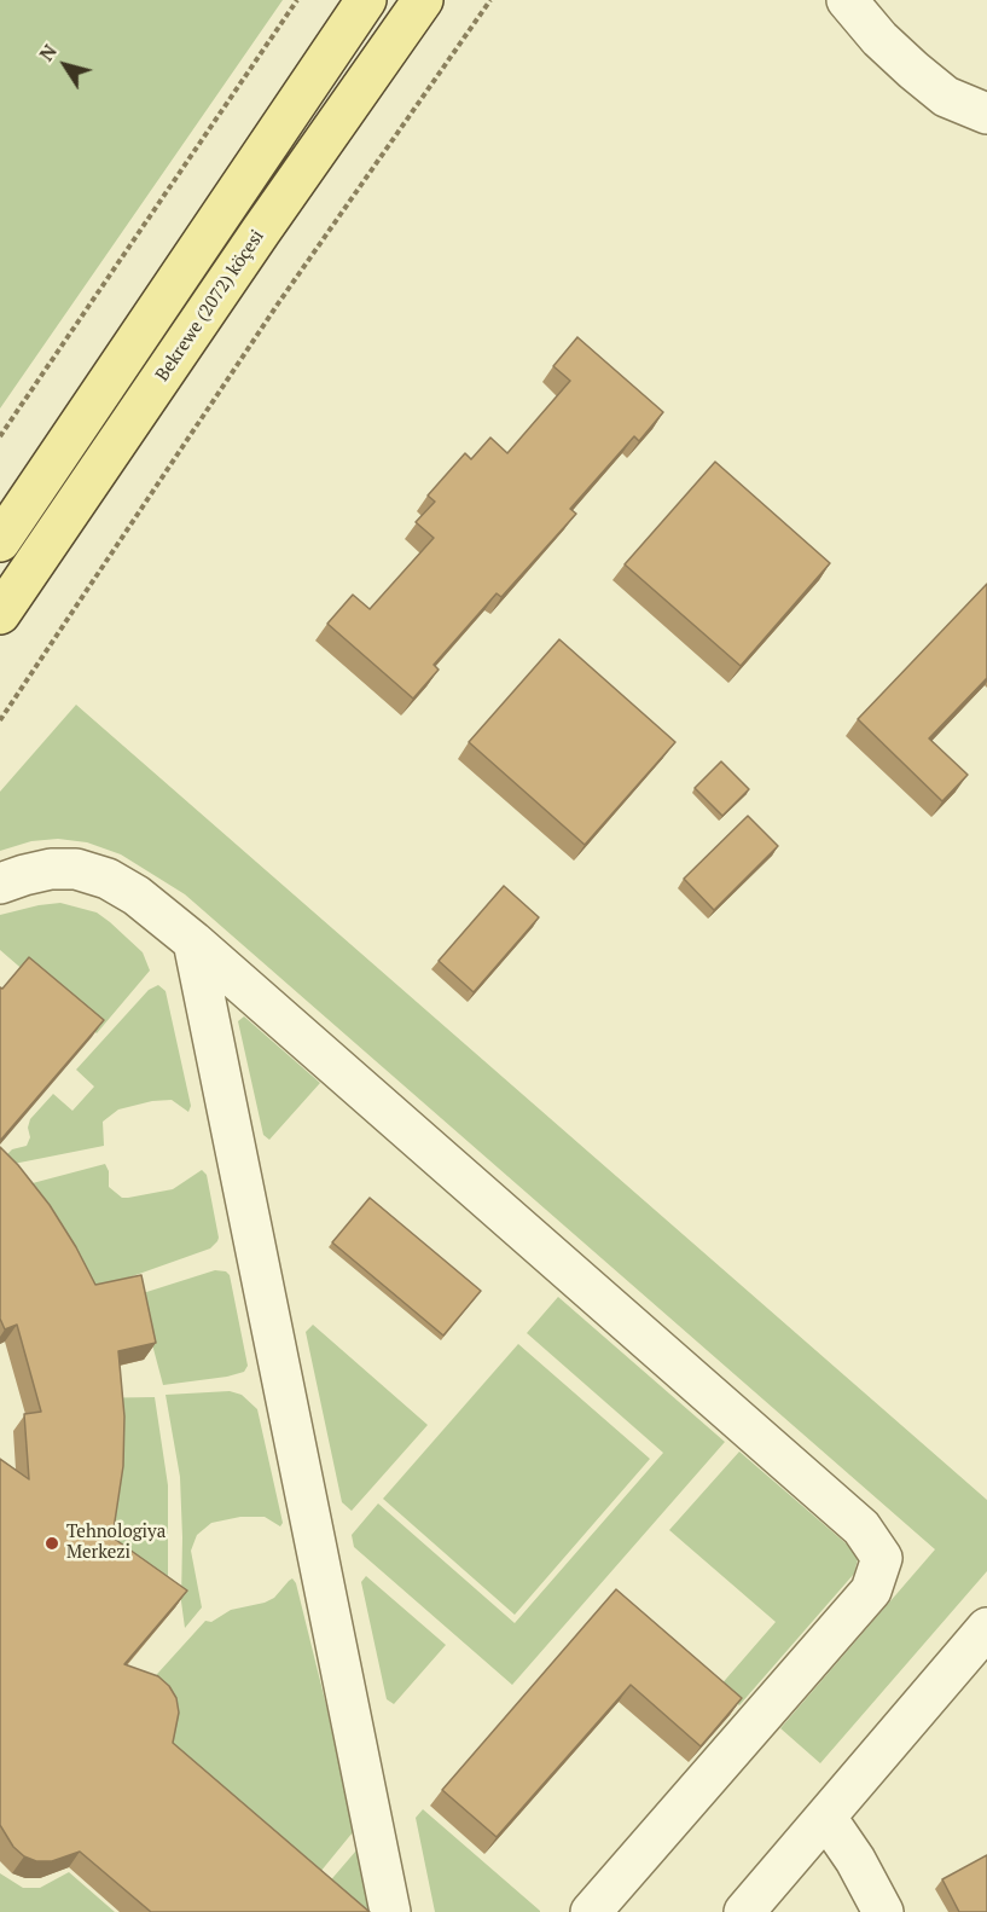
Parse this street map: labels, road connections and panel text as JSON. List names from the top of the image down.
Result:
{
  "streets": {
    "main road": ["Bekrewe (2072) köçesi"]
  },
  "places": ["Tehnologiya Merkezi"],
  "north": "top left"
}
